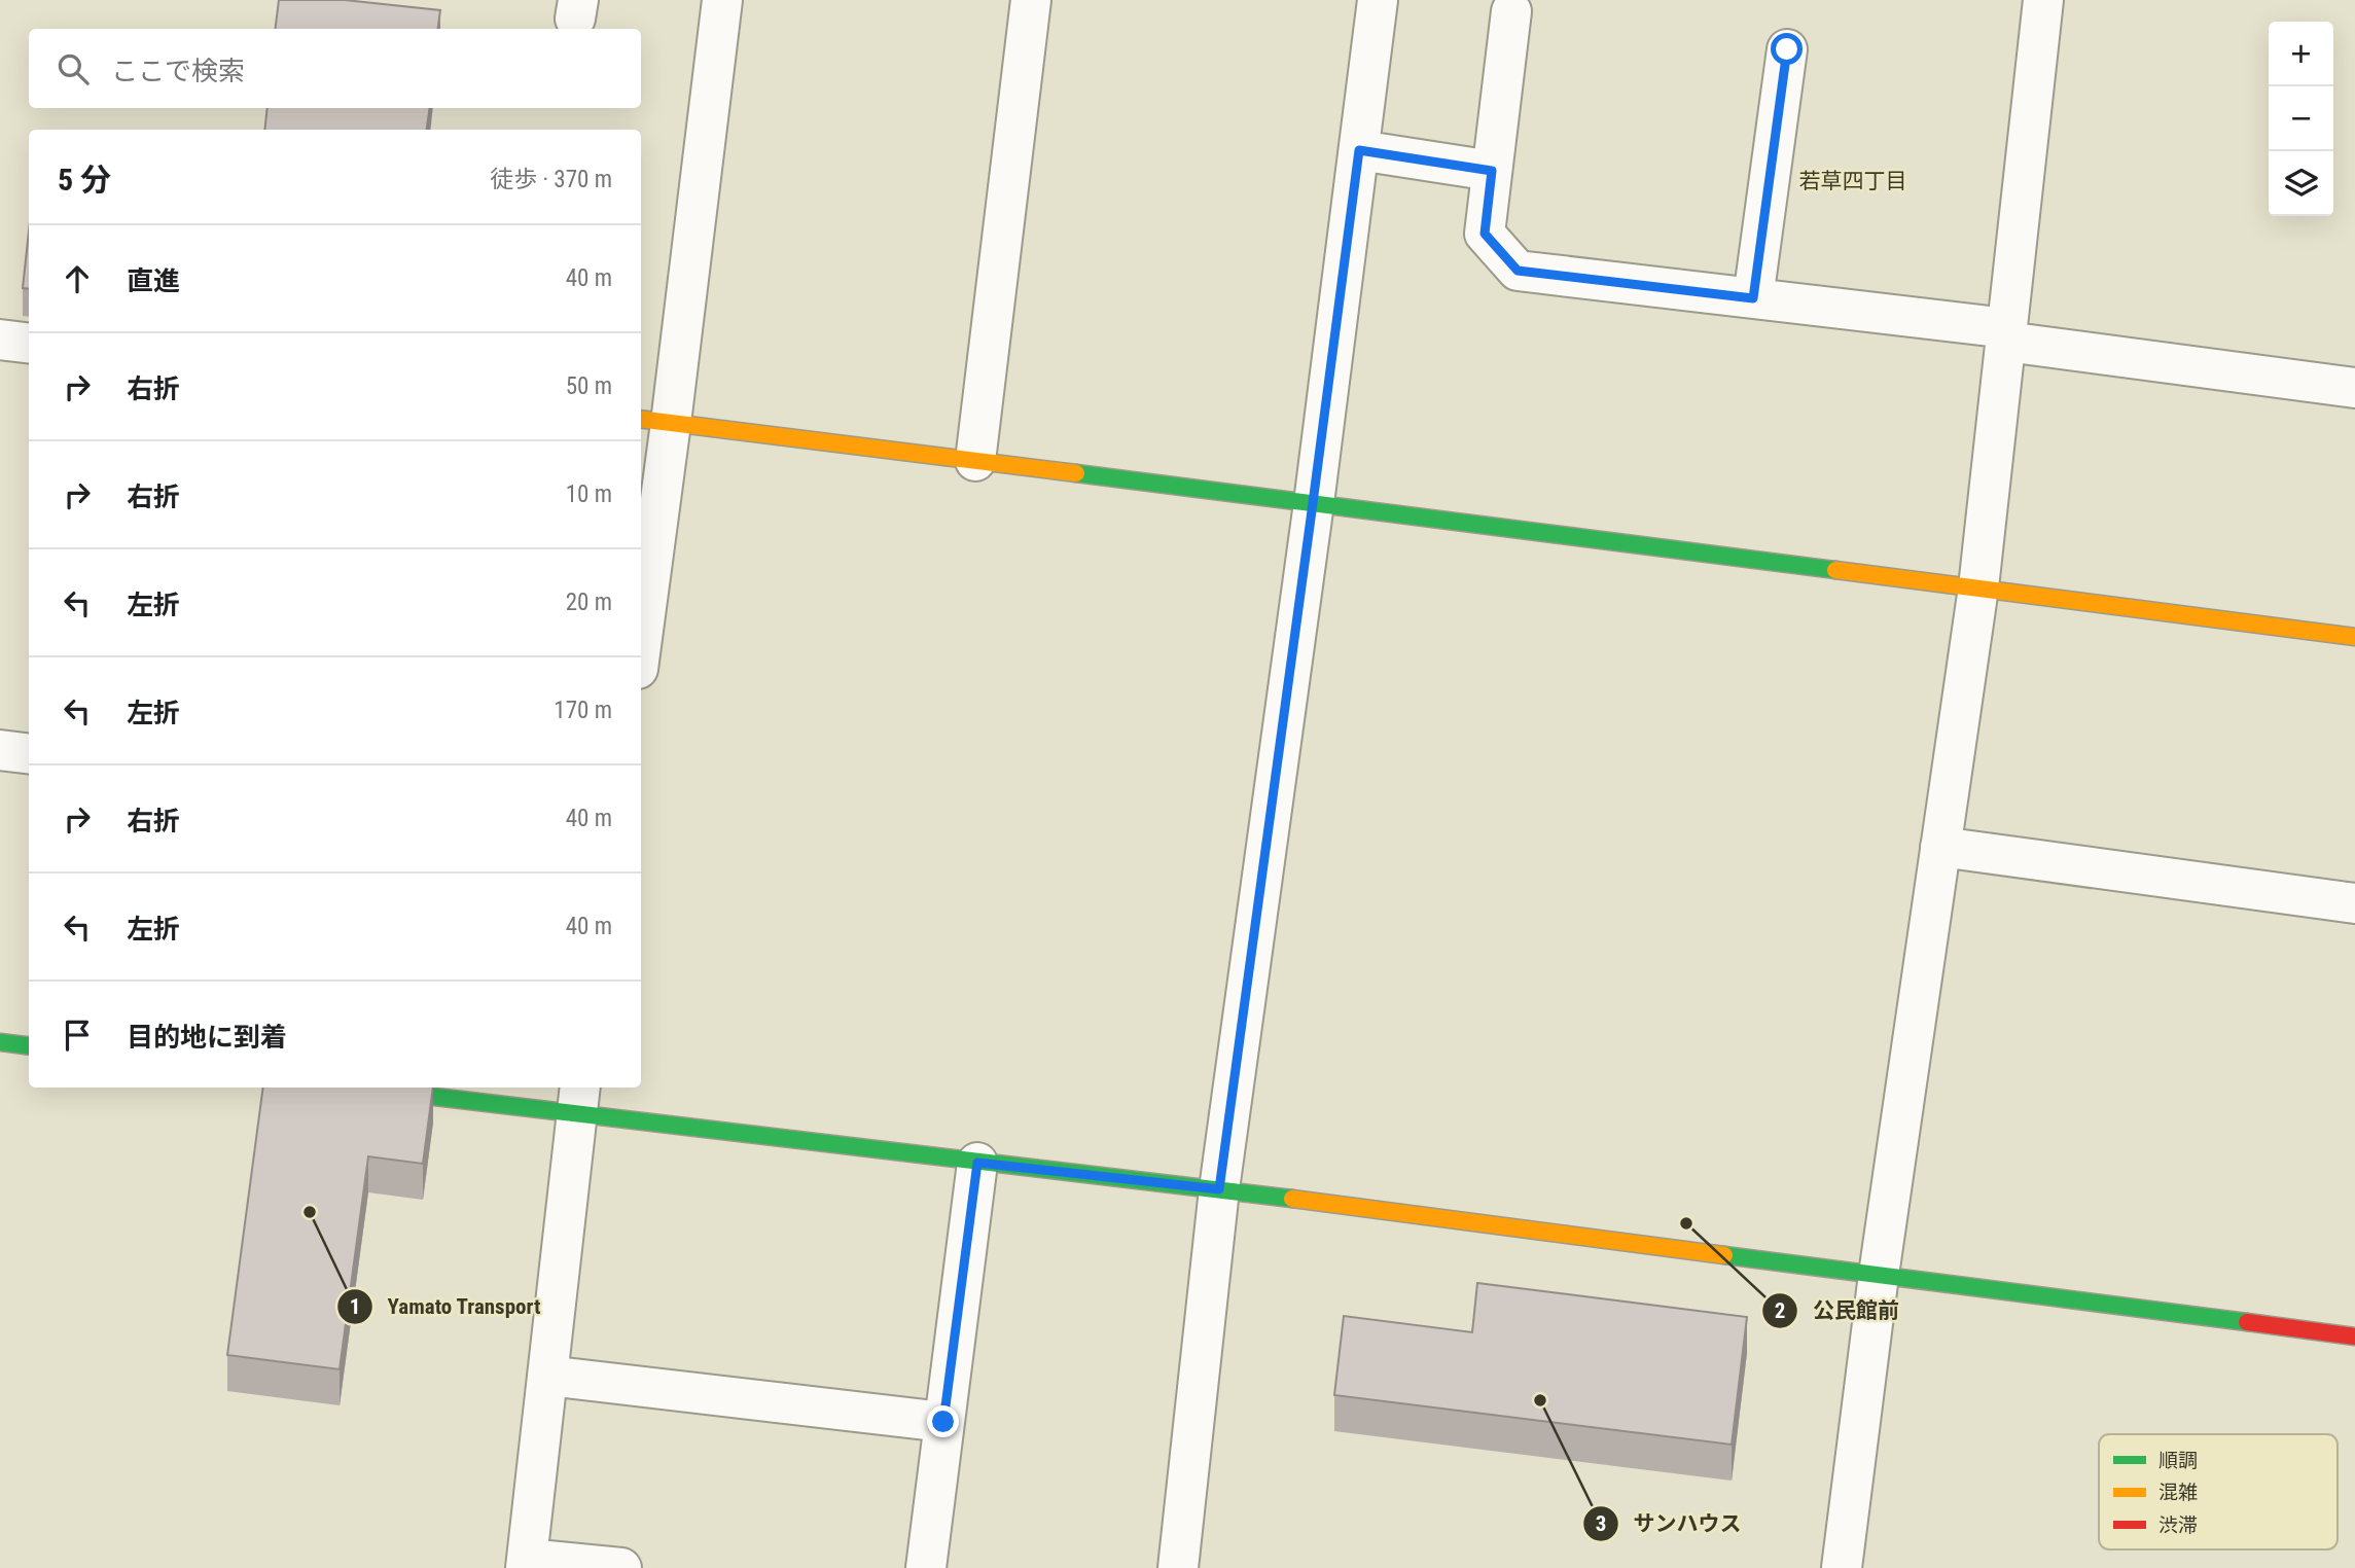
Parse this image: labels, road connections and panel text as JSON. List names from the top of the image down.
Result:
{
  "districts": ["若草四丁目"],
  "places": ["Yamato Transport", "公民館前", "サンハウス"],
  "legend": ["順調", "混雑", "渋滞"],
  "page": {
    "map_buttons": ["+", "−"],
    "search": "ここで検索",
    "heading": ["5 分", "徒歩 · 370 m"],
    "list": [
      ["直進", "40 m"],
      ["右折", "50 m"],
      ["右折", "10 m"],
      ["左折", "20 m"],
      ["左折", "170 m"],
      ["右折", "40 m"],
      ["左折", "40 m"],
      "目的地に到着"
    ]
  }
}
